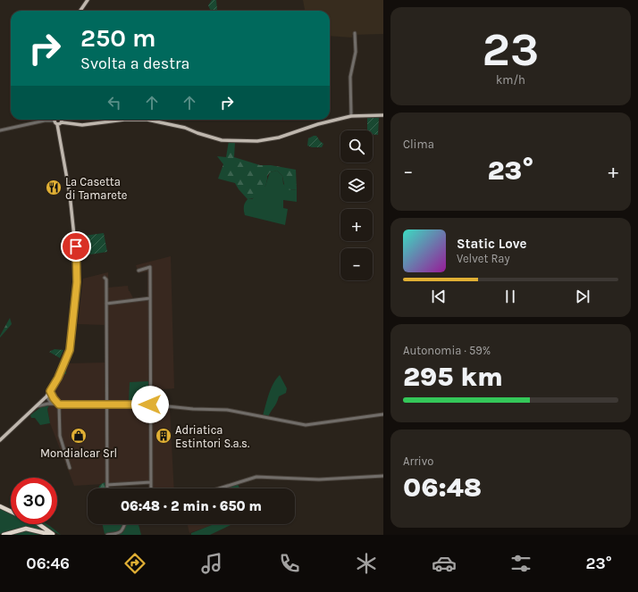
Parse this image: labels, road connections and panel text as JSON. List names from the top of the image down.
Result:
{
  "places": {
    "restaurant": ["La Casetta di Tamarete"],
    "shop": ["Mondialcar Srl"],
    "building": ["Adriatica Estintori S.a.s."]
  },
  "page": {
    "tile": [
      ["23", "km/h"],
      "Clima",
      ["Autonomia · 59%", "295 km"],
      ["Arrivo", "06:48"]
    ],
    "turn": ["250 m", "Svolta a destra"],
    "map_buttons": ["+", "−"],
    "heat": ["−", "23°", "+"],
    "song": ["Static Love", "Velvet Ray"],
    "limit": "30",
    "trip": "06:48 · 2 min · 650 m",
    "tabs": ["06:46", "23°"]
  }
}
